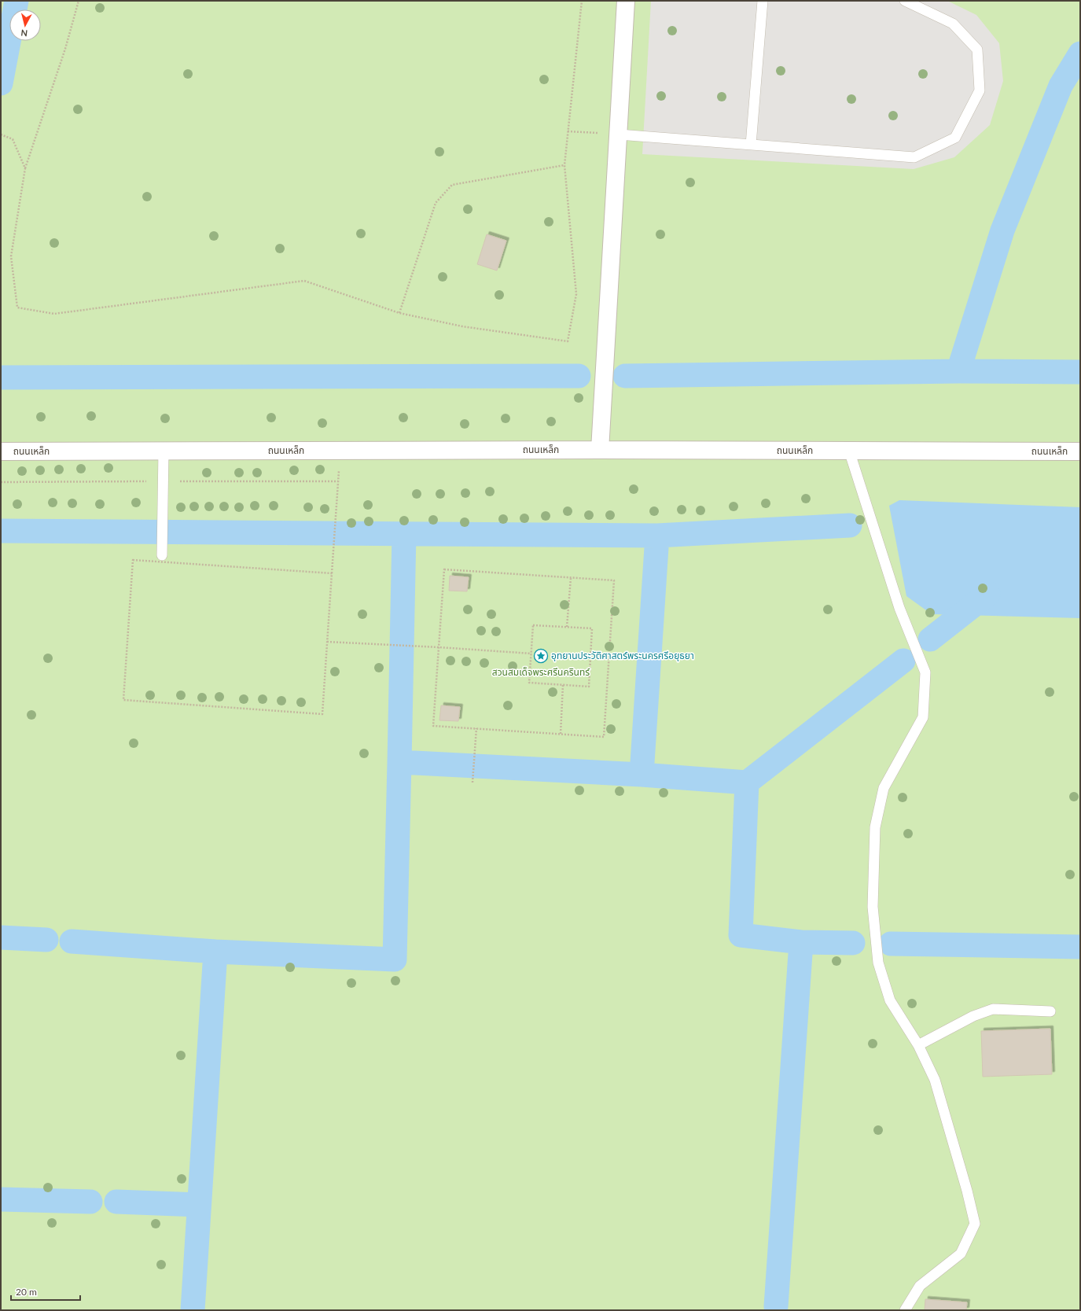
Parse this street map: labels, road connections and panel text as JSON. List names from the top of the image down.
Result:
{
  "streets": {
    "street": ["ถนนเหล็ก"]
  },
  "parks": ["สวนสมเด็จพระศรีนครินทร์"],
  "places": {
    "place": ["อุทยานประวัติศาสตร์พระนครศรีอยุธยา"]
  },
  "scale_bar": "20 m",
  "north": "bottom"
}
